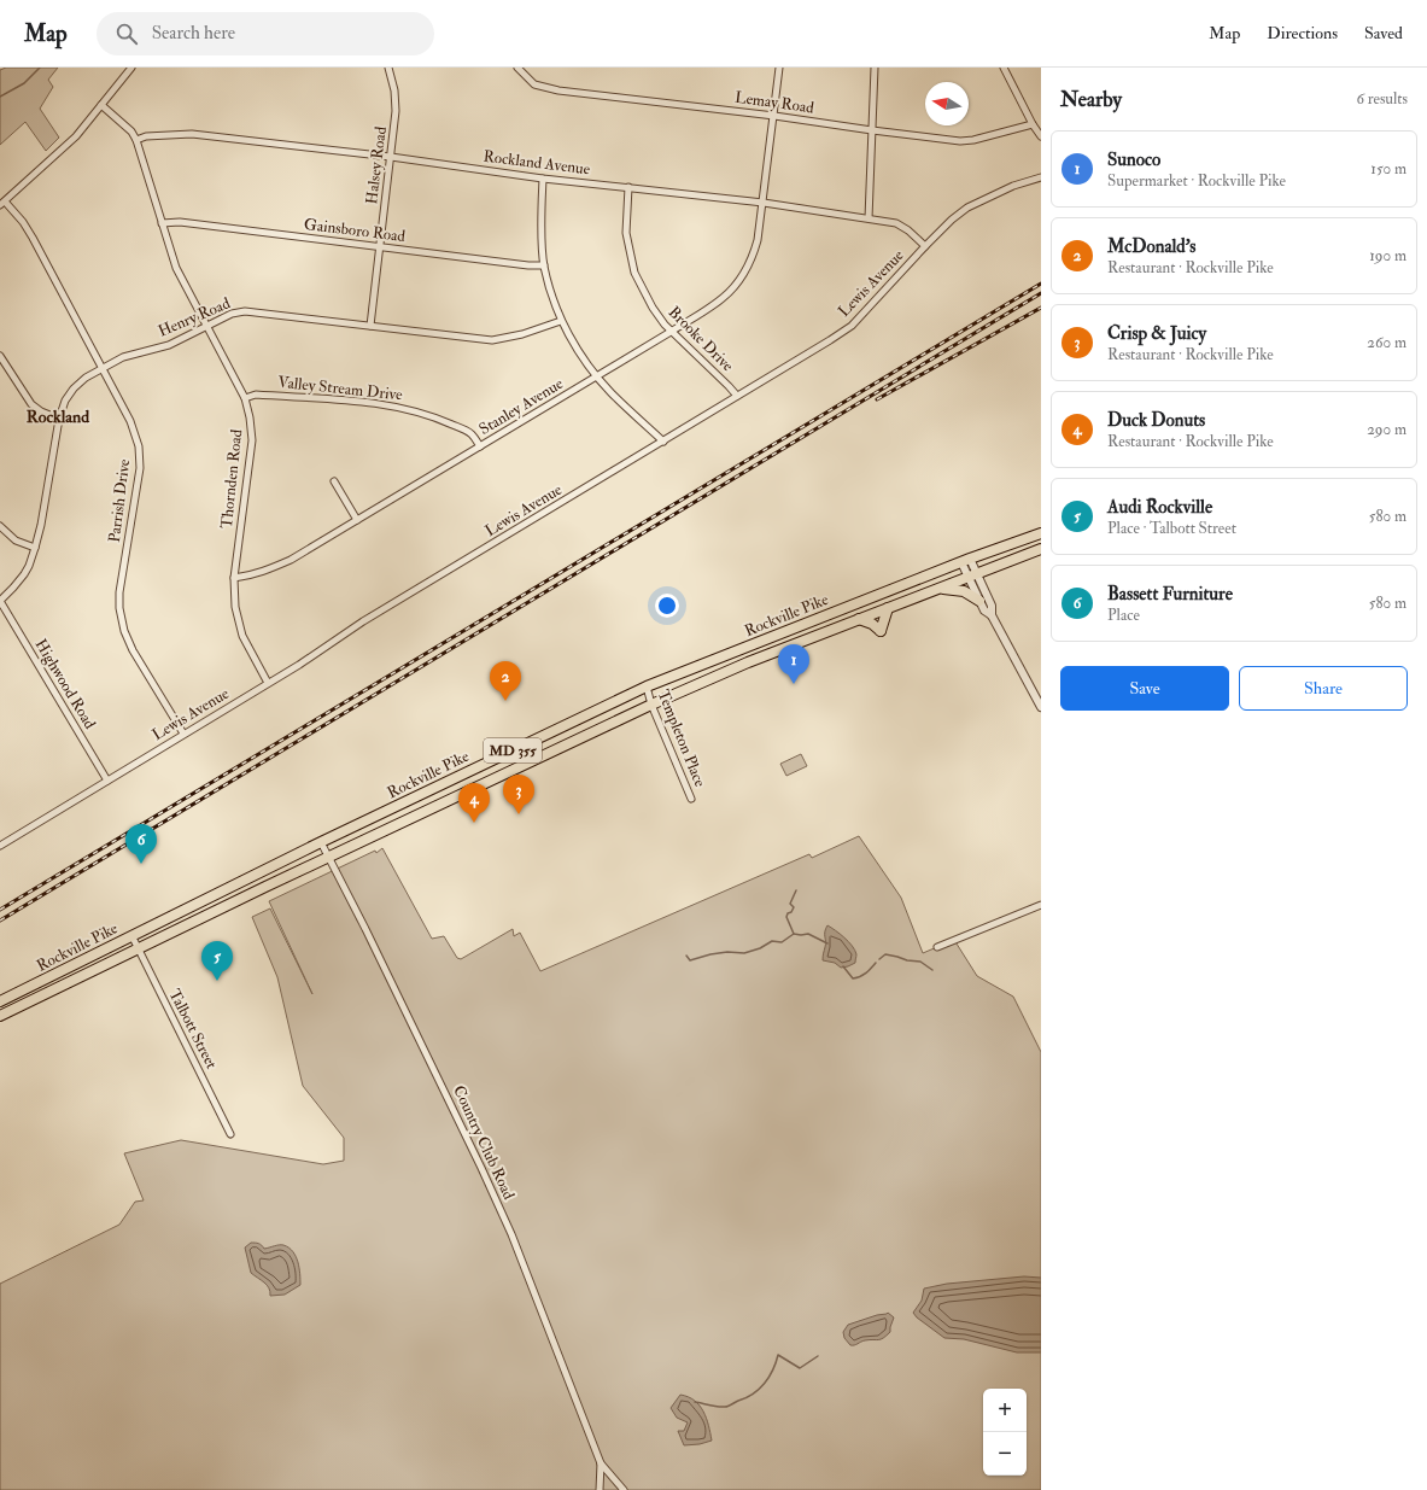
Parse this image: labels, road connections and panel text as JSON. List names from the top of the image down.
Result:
{
  "streets": {
    "main road": ["Rockville Pike", "MD 355"],
    "street": [
      "Lemay Road",
      "Rockland Avenue",
      "Halsey Road",
      "Gainsboro Road",
      "Lewis Avenue",
      "Henry Road",
      "Brooke Drive",
      "Valley Stream Drive",
      "Stanley Avenue",
      "Thornden Road",
      "Parrish Drive",
      "Highwood Road",
      "Templeton Place",
      "Talbott Street",
      "Country Club Road"
    ]
  },
  "crossings": [
    ["Lemay Road", "Stanley Avenue"],
    ["Rockland Avenue", "Halsey Road"],
    ["Rockland Avenue", "Lewis Avenue"],
    ["Rockland Avenue", "Brooke Drive"],
    ["Rockland Avenue", "Stanley Avenue"],
    ["Rockland Avenue", "Thornden Road"],
    ["Halsey Road", "Gainsboro Road"],
    ["Halsey Road", "Henry Road"],
    ["Gainsboro Road", "Thornden Road"],
    ["Lewis Avenue", "Brooke Drive"],
    ["Lewis Avenue", "Thornden Road"],
    ["Lewis Avenue", "Parrish Drive"],
    ["Lewis Avenue", "Highwood Road"],
    ["Henry Road", "Thornden Road"],
    ["Henry Road", "Parrish Drive"],
    ["Henry Road", "Highwood Road"],
    ["Brooke Drive", "Stanley Avenue"],
    ["Valley Stream Drive", "Stanley Avenue"],
    ["Valley Stream Drive", "Thornden Road"],
    ["Stanley Avenue", "Thornden Road"],
    ["Rockville Pike", "Templeton Place"],
    ["Rockville Pike", "Talbott Street"],
    ["Rockville Pike", "Country Club Road"]
  ],
  "districts": ["Rockland"],
  "north": "left",
  "page": {
    "header": "Map",
    "search": "Search here",
    "nav": ["Map", "Directions", "Saved"],
    "heading": ["Nearby", "6 results"],
    "list": [
      {
        "mark": "1",
        "name": "Sunoco",
        "note": "Supermarket · Rockville Pike",
        "value": "150 m"
      },
      {
        "mark": "2",
        "name": "McDonald's",
        "note": "Restaurant · Rockville Pike",
        "value": "190 m"
      },
      {
        "mark": "3",
        "name": "Crisp & Juicy",
        "note": "Restaurant · Rockville Pike",
        "value": "260 m"
      },
      {
        "mark": "4",
        "name": "Duck Donuts",
        "note": "Restaurant · Rockville Pike",
        "value": "290 m"
      },
      {
        "mark": "5",
        "name": "Audi Rockville",
        "note": "Place · Talbott Street",
        "value": "580 m"
      },
      {
        "mark": "6",
        "name": "Bassett Furniture",
        "note": "Place",
        "value": "580 m"
      }
    ],
    "pins": [
      "1",
      "2",
      "3",
      "4",
      "6",
      "5"
    ],
    "buttons": ["Save", "Share"],
    "map_buttons": ["+", "−"]
  }
}
